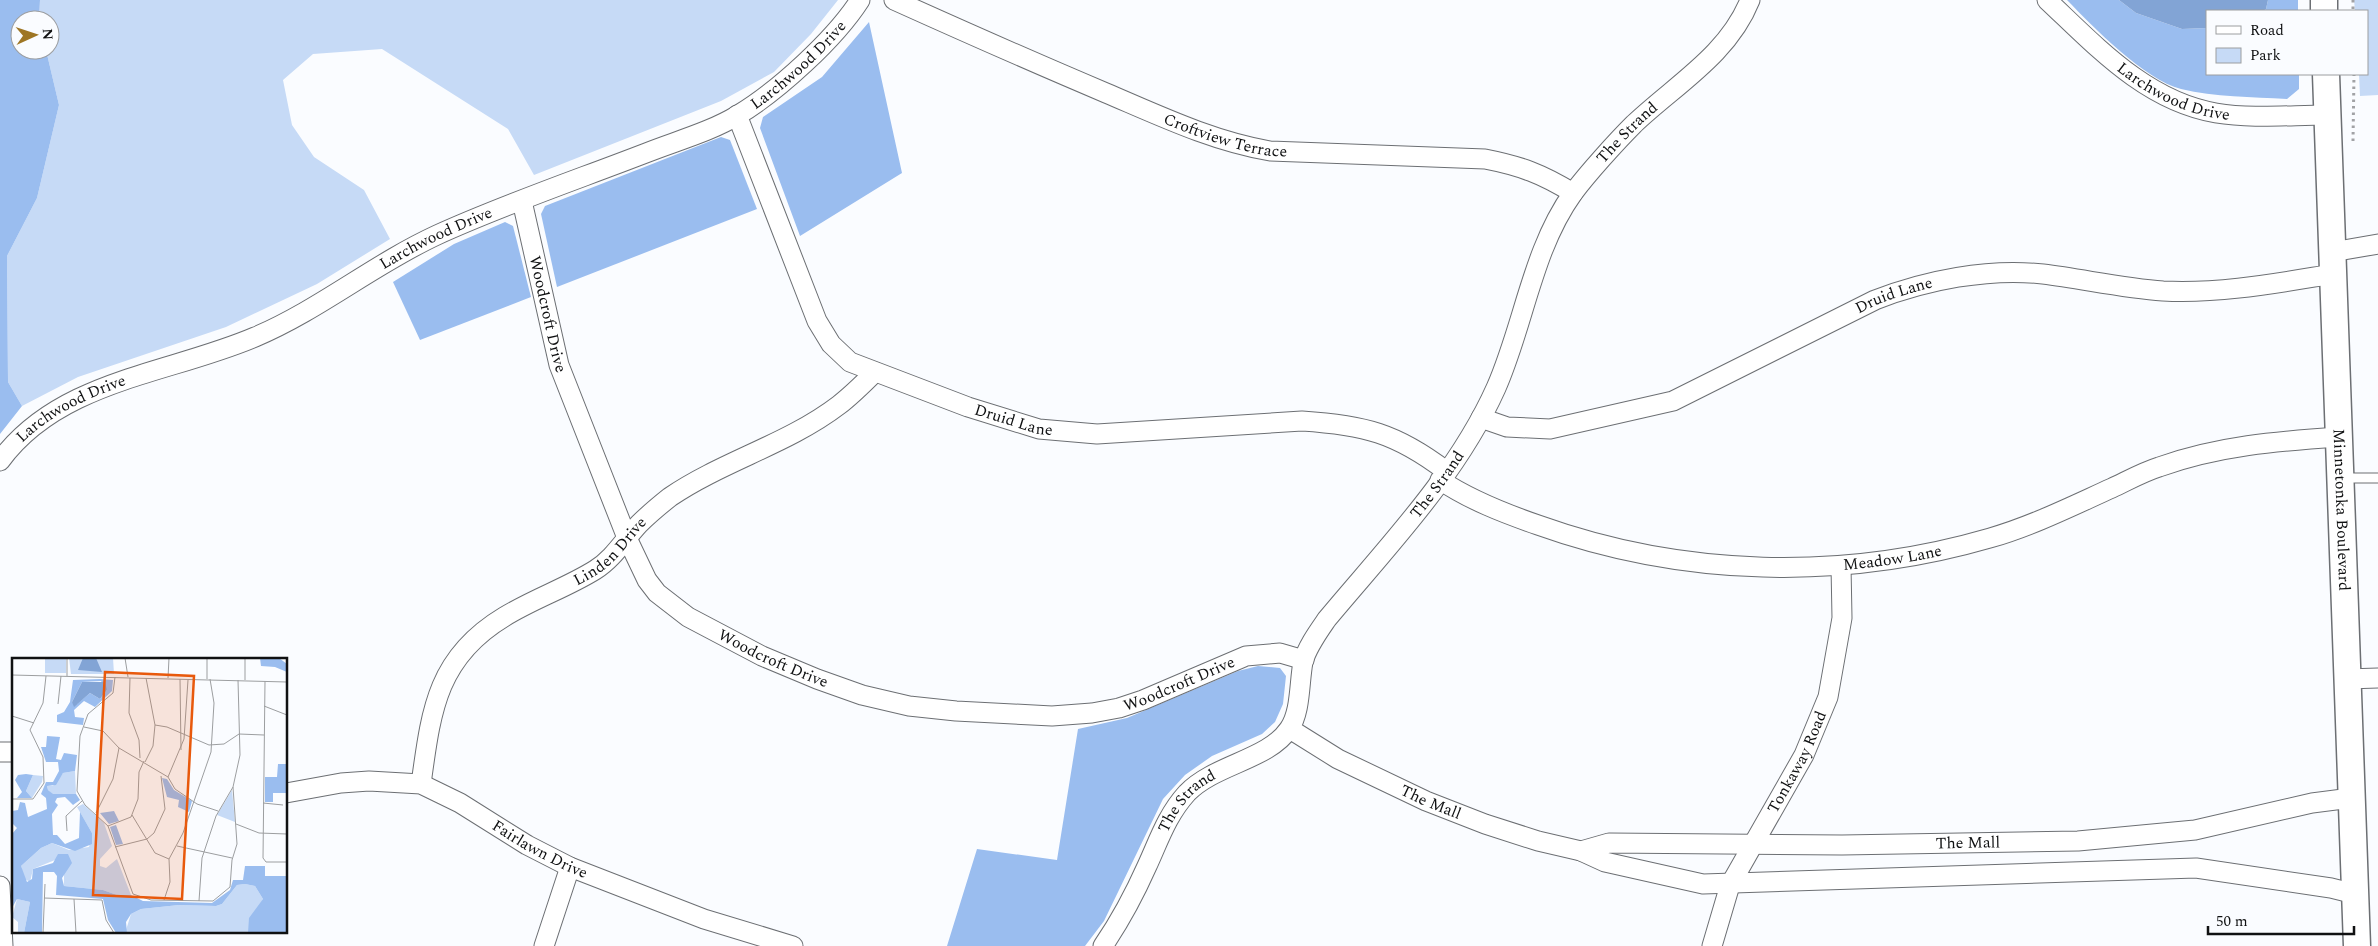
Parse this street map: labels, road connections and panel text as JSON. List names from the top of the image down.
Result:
{
  "streets": {
    "main road": ["Minnetonka Boulevard"],
    "street": [
      "Larchwood Drive",
      "Croftview Terrace",
      "The Strand",
      "Druid Lane",
      "Woodcroft Drive",
      "Linden Drive",
      "Meadow Lane",
      "Tonkaway Road",
      "The Mall",
      "Fairlawn Drive"
    ]
  },
  "crossings": [
    ["Larchwood Drive", "Druid Lane"],
    ["Larchwood Drive", "Woodcroft Drive"],
    ["Larchwood Drive", "Minnetonka Boulevard"],
    ["Croftview Terrace", "The Strand"],
    ["The Strand", "Druid Lane"],
    ["The Strand", "Woodcroft Drive"],
    ["The Strand", "Meadow Lane"],
    ["The Strand", "The Mall"],
    ["Druid Lane", "Minnetonka Boulevard"],
    ["Druid Lane", "Linden Drive"],
    ["Druid Lane", "Meadow Lane"],
    ["Woodcroft Drive", "Linden Drive"],
    ["Minnetonka Boulevard", "Meadow Lane"],
    ["Minnetonka Boulevard", "The Mall"],
    ["Linden Drive", "Fairlawn Drive"],
    ["Meadow Lane", "Tonkaway Road"],
    ["Tonkaway Road", "The Mall"]
  ],
  "legend": ["Road", "Park"],
  "scale_bar": "50 m",
  "north": "right"
}
